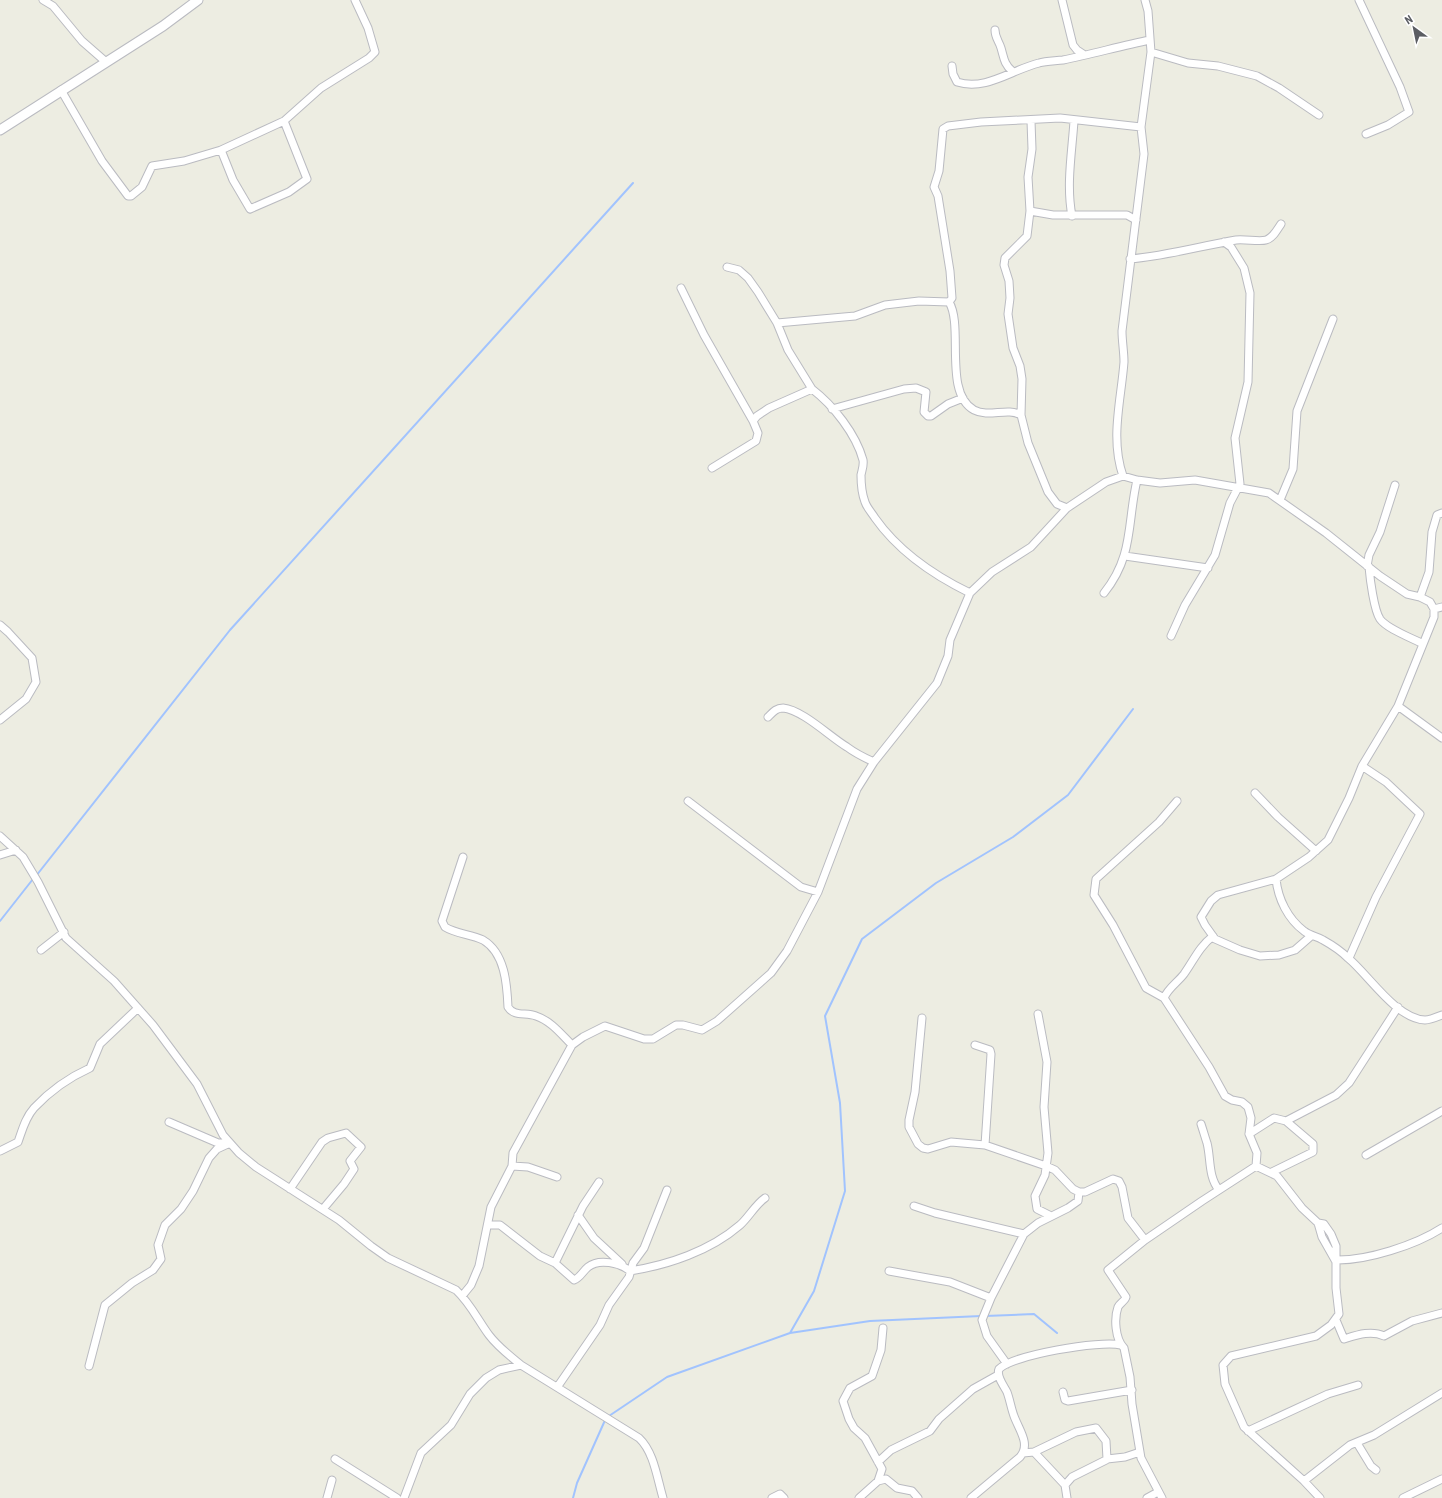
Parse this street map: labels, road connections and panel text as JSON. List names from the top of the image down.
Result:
{
  "north": "top left"
}
